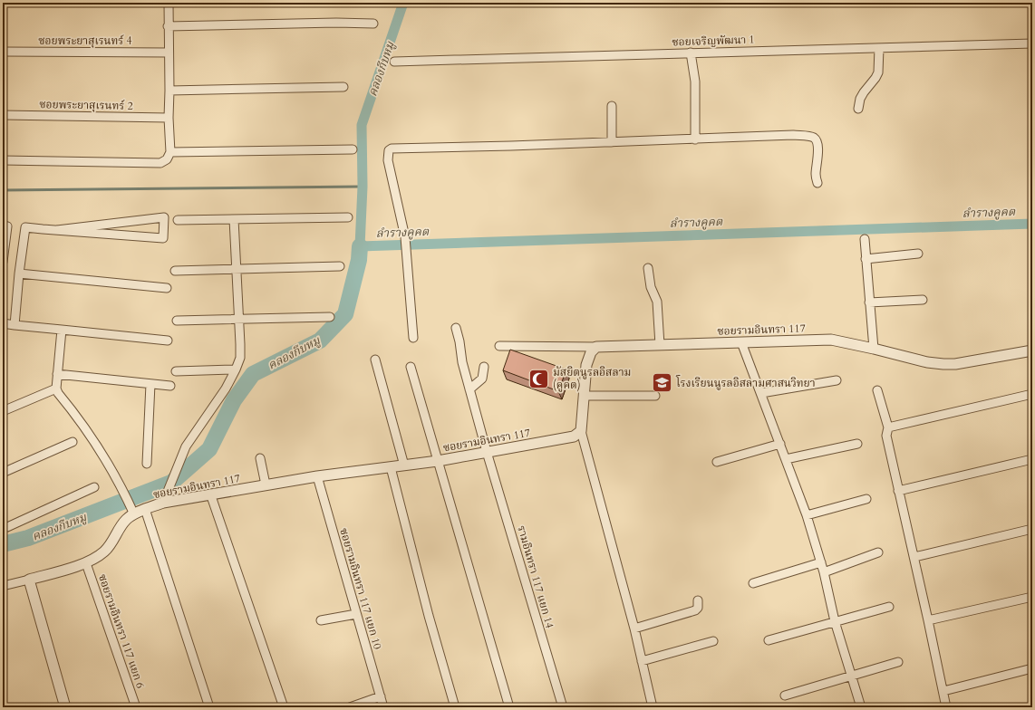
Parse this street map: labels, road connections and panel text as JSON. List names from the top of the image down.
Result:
{
  "streets": {
    "street": [
      "ซอยพระยาสุเรนทร์ 4",
      "ซอยเจริญพัฒนา 1",
      "ซอยพระยาสุเรนทร์ 2",
      "ซอยรามอินทรา 117",
      "รามอินทรา 117 แยก 14",
      "ซอยรามอินทรา 117 แยก 10",
      "ซอยรามอินทรา 117 แยก 6"
    ]
  },
  "crossings": [
    ["ซอยรามอินทรา 117", "รามอินทรา 117 แยก 14"],
    ["ซอยรามอินทรา 117", "ซอยรามอินทรา 117 แยก 10"],
    ["ซอยรามอินทรา 117", "ซอยรามอินทรา 117 แยก 6"]
  ],
  "water": ["คลองกีบหมู", "ลำรางคูคต"],
  "places": {
    "mosque": ["มัสยิตนูรลอิสลาม (คูคต)"],
    "school or university": ["โรงเรียนนูรลอิสลามศาสนวิทยา"]
  }
}
